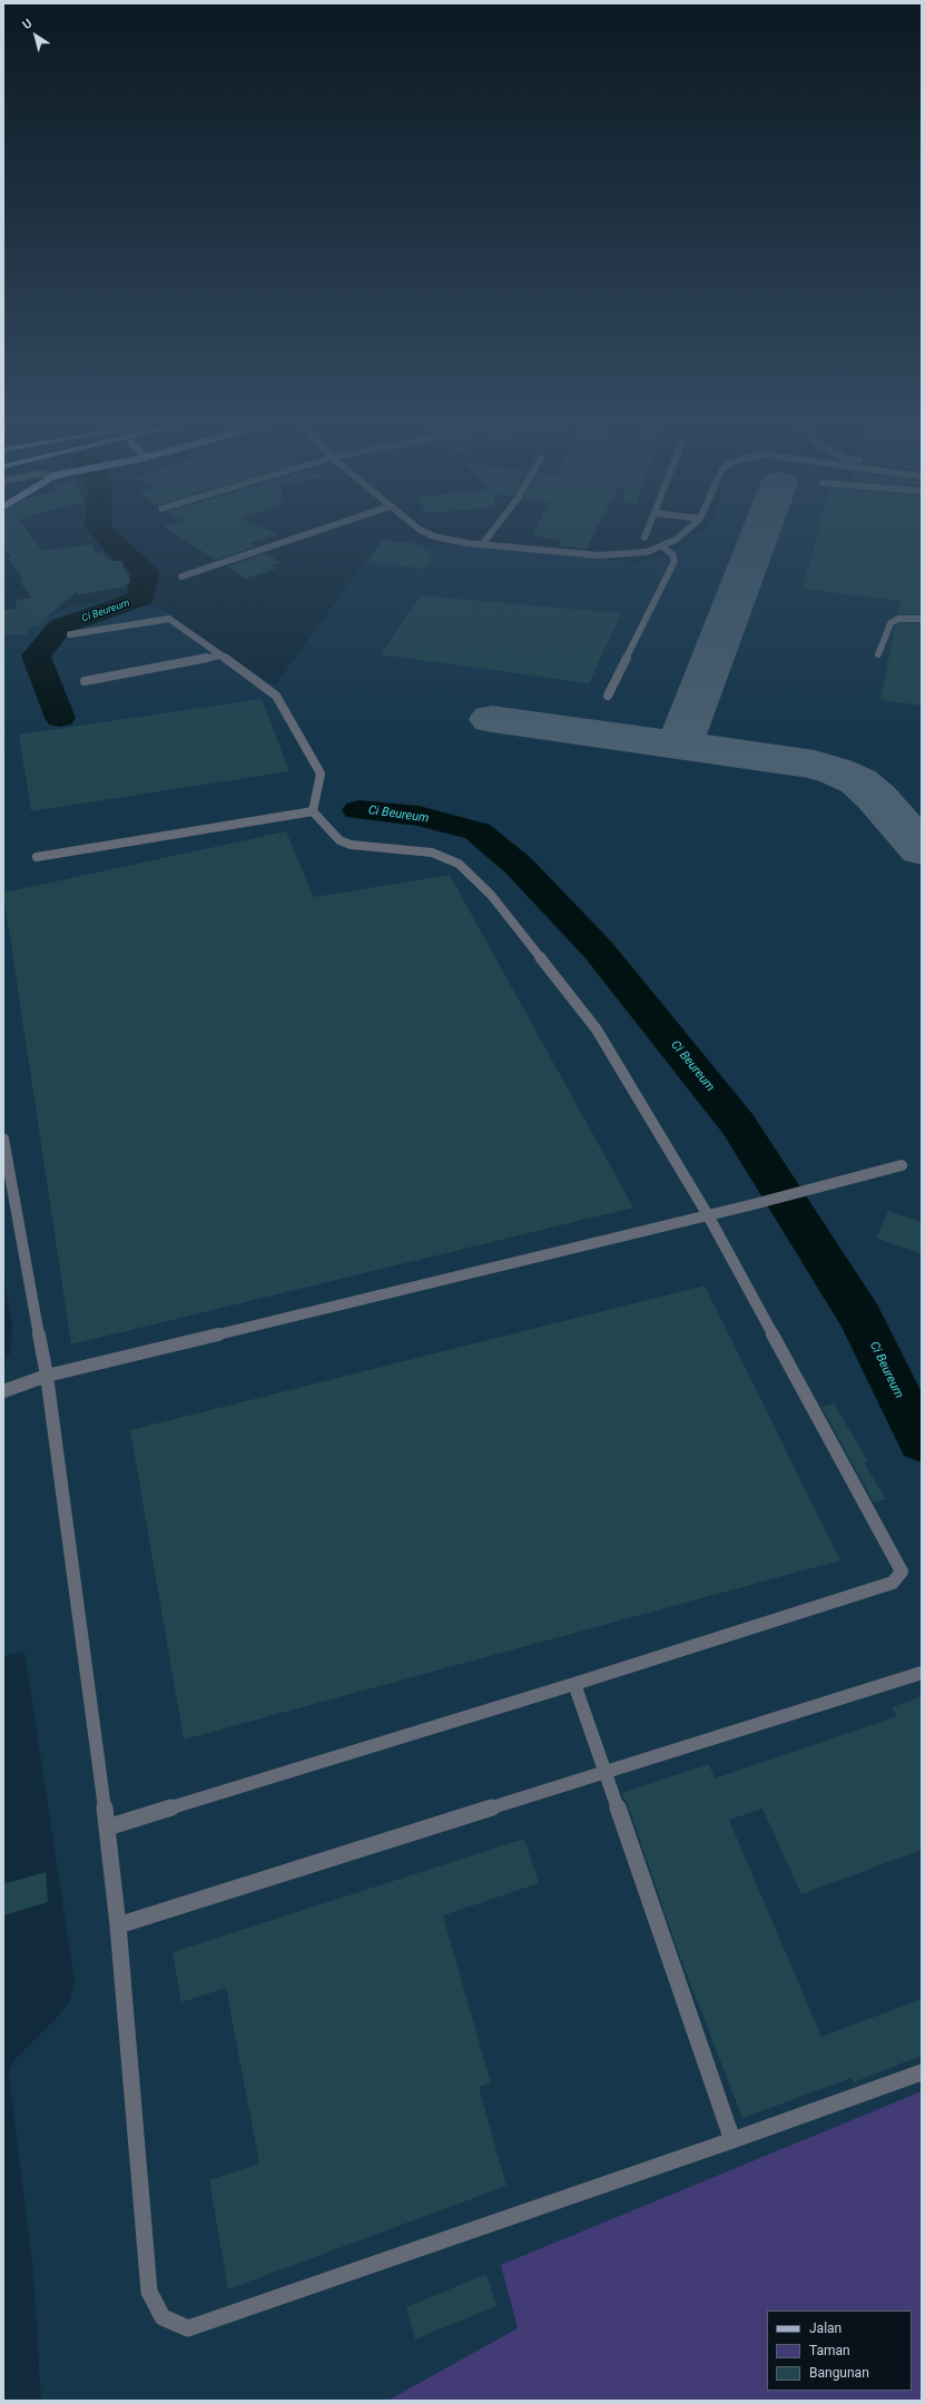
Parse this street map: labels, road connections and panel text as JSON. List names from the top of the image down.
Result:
{
  "water": ["Ci Beureum"],
  "legend": ["Jalan", "Taman", "Bangunan"],
  "north": "top left"
}
